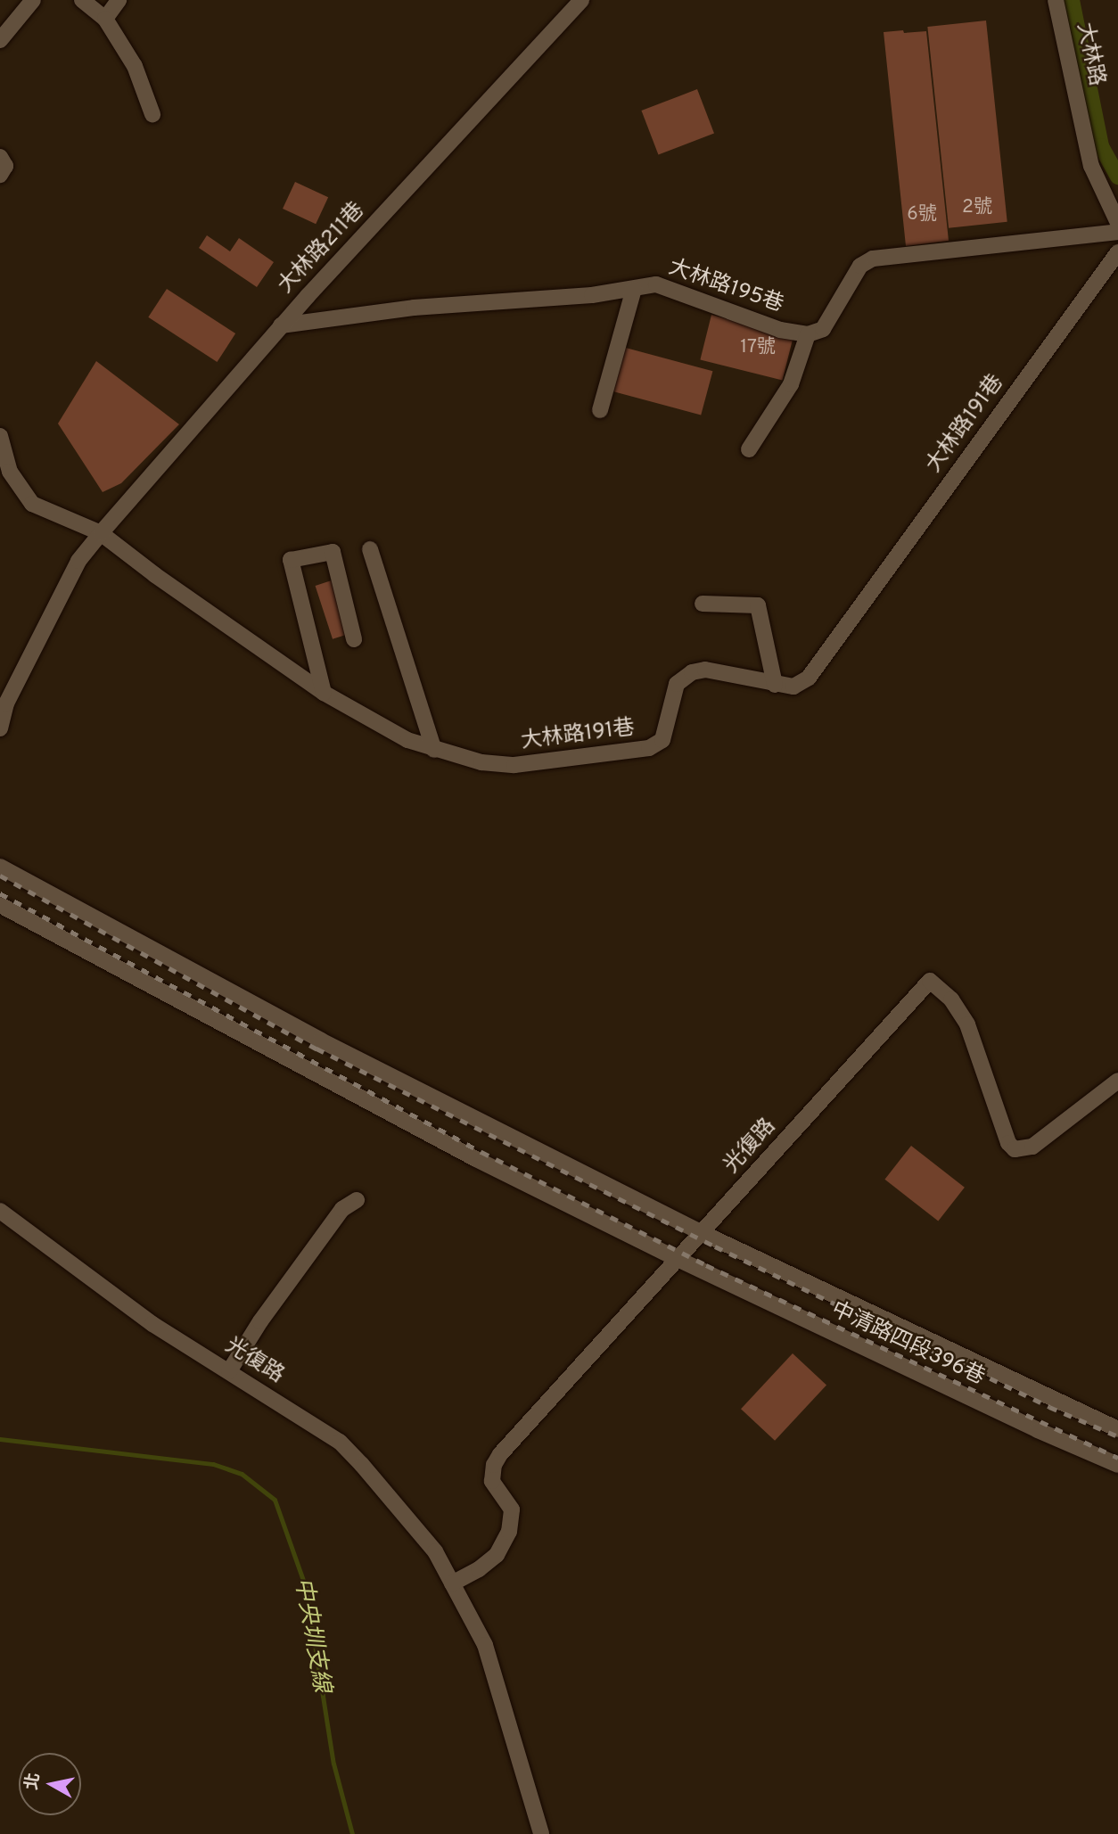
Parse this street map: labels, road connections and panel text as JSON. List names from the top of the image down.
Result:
{
  "streets": {
    "street": [
      "大林路",
      "大林路211巷",
      "大林路195巷",
      "大林路191巷",
      "光復路",
      "中清路四段396巷"
    ]
  },
  "crossings": [
    ["大林路211巷", "大林路195巷"],
    ["大林路211巷", "大林路191巷"],
    ["光復路", "中清路四段396巷"]
  ],
  "water": ["中央圳支線"],
  "house_numbers": ["2號", "6號", "17號"],
  "north": "left"
}
